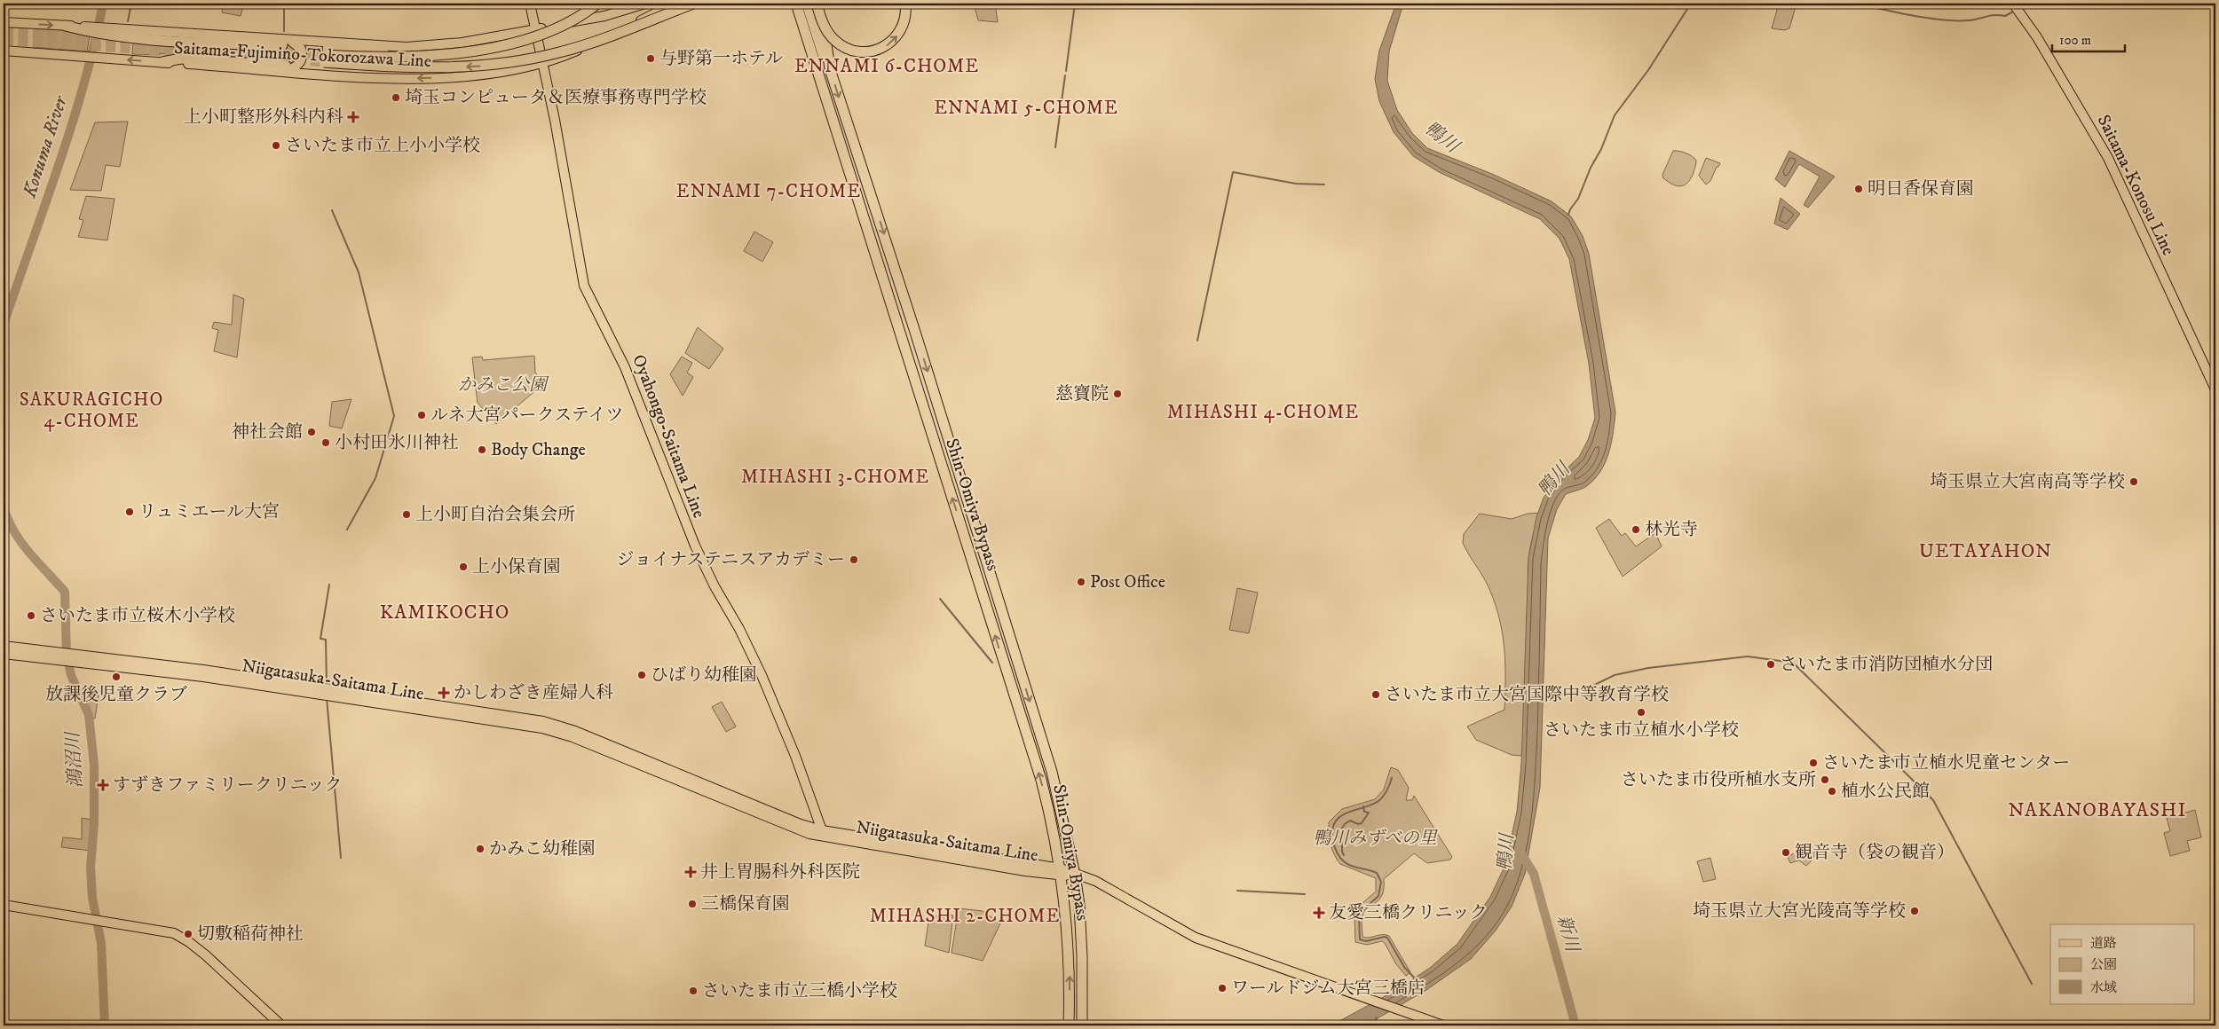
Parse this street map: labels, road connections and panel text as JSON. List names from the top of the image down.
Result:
{
  "streets": {
    "highway": ["Shin-Omiya Bypass"],
    "main road": [
      "Saitama-Fujimino-Tokorozawa Line",
      "Saitama-Konosu Line",
      "Oyahongo-Saitama Line",
      "Niigatasuka-Saitama Line"
    ]
  },
  "crossings": [
    ["Saitama-Fujimino-Tokorozawa Line", "Oyahongo-Saitama Line"],
    ["Oyahongo-Saitama Line", "Niigatasuka-Saitama Line"],
    ["Shin-Omiya Bypass", "Niigatasuka-Saitama Line"]
  ],
  "districts": [
    "ENNAMI 6-CHOME",
    "ENNAMI 5-CHOME",
    "ENNAMI 7-CHOME",
    "SAKURAGICHO 4-CHOME",
    "MIHASHI 4-CHOME",
    "MIHASHI 3-CHOME",
    "UETAYAHON",
    "KAMIKOCHO",
    "NAKANOBAYASHI",
    "MIHASHI 2-CHOME"
  ],
  "water": [
    "鴨川",
    "Konuma River",
    "鴻沼川",
    "新川"
  ],
  "parks": ["かみこ公園", "鴨川みずべの里"],
  "places": {
    "other": [
      "与野第一ホテル",
      "埼玉コンピュータ＆医療事務専門学校",
      "さいたま市立上小小学校",
      "明日香保育園",
      "慈寶院",
      "ルネ大宮パークステイツ",
      "神社会館",
      "小村田氷川神社",
      "Body Change",
      "埼玉県立大宮南高等学校",
      "リュミエール大宮",
      "上小町自治会集会所",
      "林光寺",
      "ジョイナステニスアカデミー",
      "上小保育園",
      "Post Office",
      "さいたま市立桜木小学校",
      "さいたま市消防団植水分団",
      "ひばり幼稚園",
      "放課後児童クラブ",
      "さいたま市立大宮国際中等教育学校",
      "さいたま市立植水小学校",
      "さいたま市立植水児童センター",
      "さいたま市役所植水支所",
      "植水公民館",
      "かみこ幼稚園",
      "観音寺（袋の観音）",
      "三橋保育園",
      "埼玉県立大宮光陵高等学校",
      "切敷稲荷神社",
      "ワールドジム大宮三橋店",
      "さいたま市立三橋小学校"
    ],
    "health": [
      "上小町整形外科内科",
      "かしわざき産婦人科",
      "すずきファミリークリニック",
      "井上胃腸科外科医院",
      "友愛三橋クリニック"
    ]
  },
  "legend": ["道路", "公園", "水域"],
  "scale_bar": "100 m"
}
